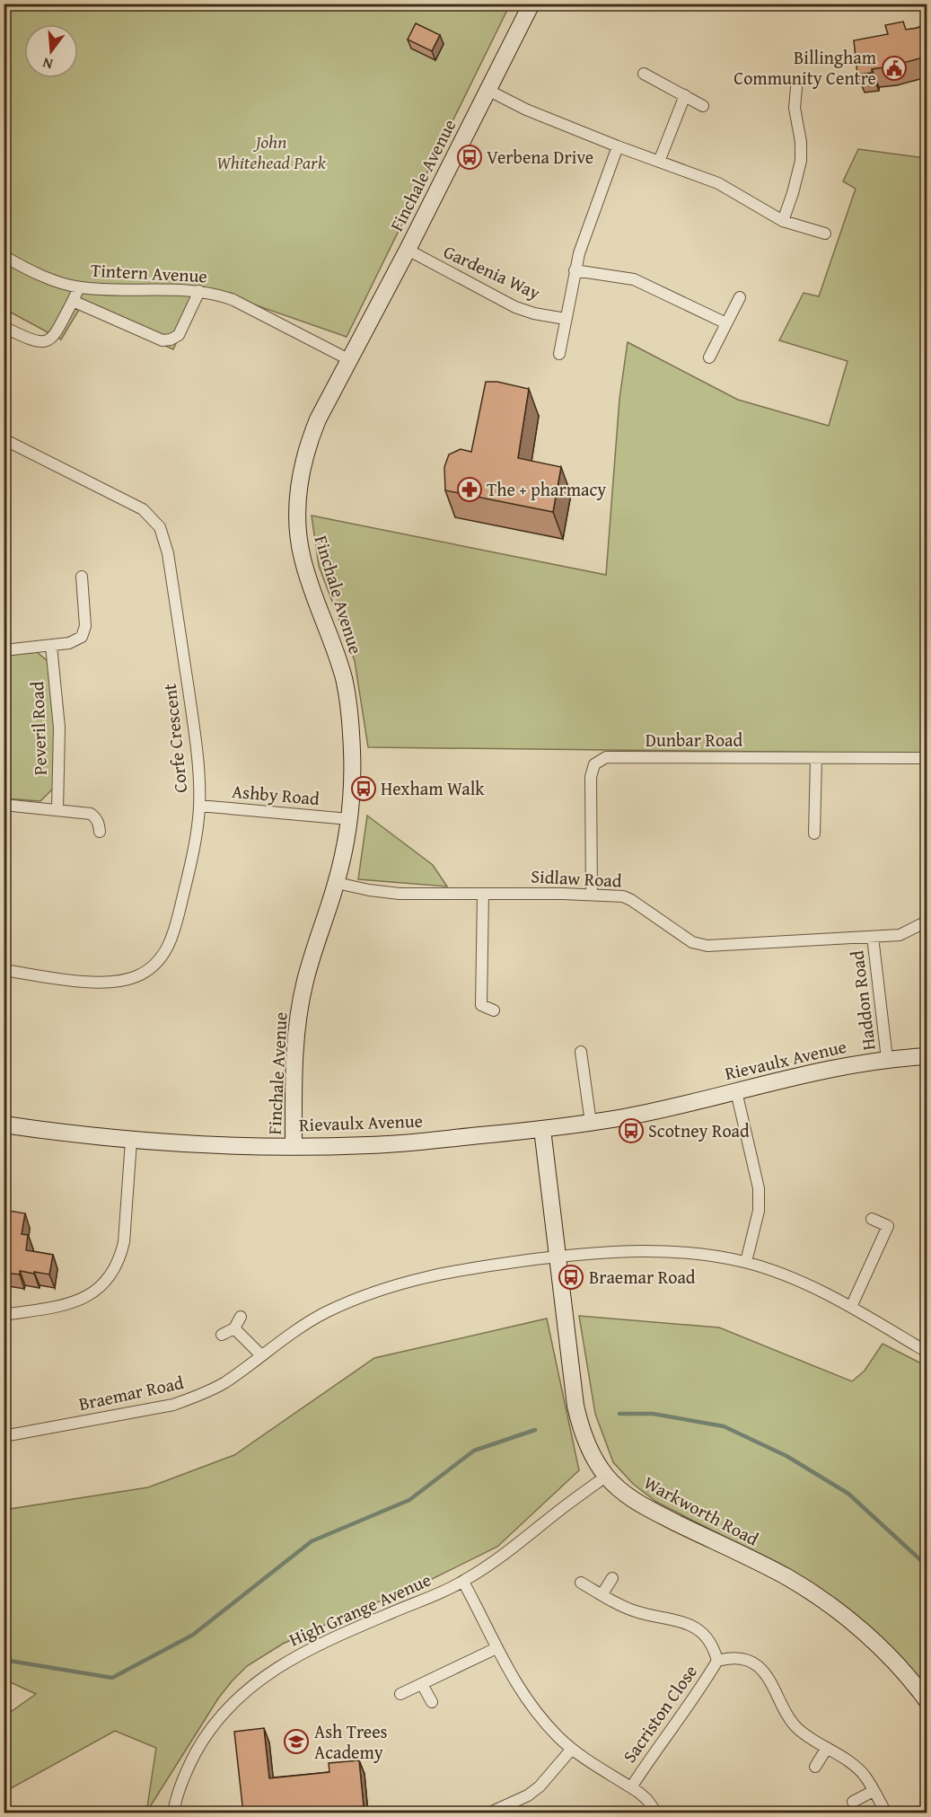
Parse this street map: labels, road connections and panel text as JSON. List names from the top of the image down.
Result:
{
  "streets": {
    "street": [
      "Finchale Avenue",
      "Gardenia Way",
      "Tintern Avenue",
      "Peveril Road",
      "Corfe Crescent",
      "Dunbar Road",
      "Ashby Road",
      "Sidlaw Road",
      "Haddon Road",
      "Rievaulx Avenue",
      "Braemar Road",
      "Warkworth Road",
      "High Grange Avenue",
      "Sacriston Close"
    ]
  },
  "crossings": [
    ["Finchale Avenue", "Gardenia Way"],
    ["Finchale Avenue", "Tintern Avenue"],
    ["Finchale Avenue", "Ashby Road"],
    ["Finchale Avenue", "Sidlaw Road"],
    ["Finchale Avenue", "Rievaulx Avenue"],
    ["Corfe Crescent", "Ashby Road"],
    ["Dunbar Road", "Sidlaw Road"],
    ["Sidlaw Road", "Haddon Road"],
    ["Haddon Road", "Rievaulx Avenue"],
    ["Rievaulx Avenue", "Warkworth Road"],
    ["Braemar Road", "Warkworth Road"],
    ["Warkworth Road", "High Grange Avenue"]
  ],
  "parks": ["John Whitehead Park"],
  "places": {
    "public building": ["Billingham Community Centre"],
    "bus stop": [
      "Verbena Drive",
      "Hexham Walk",
      "Scotney Road",
      "Braemar Road"
    ],
    "pharmacy": ["The + pharmacy"],
    "school or university": ["Ash Trees Academy"]
  },
  "north": "bottom"
}
